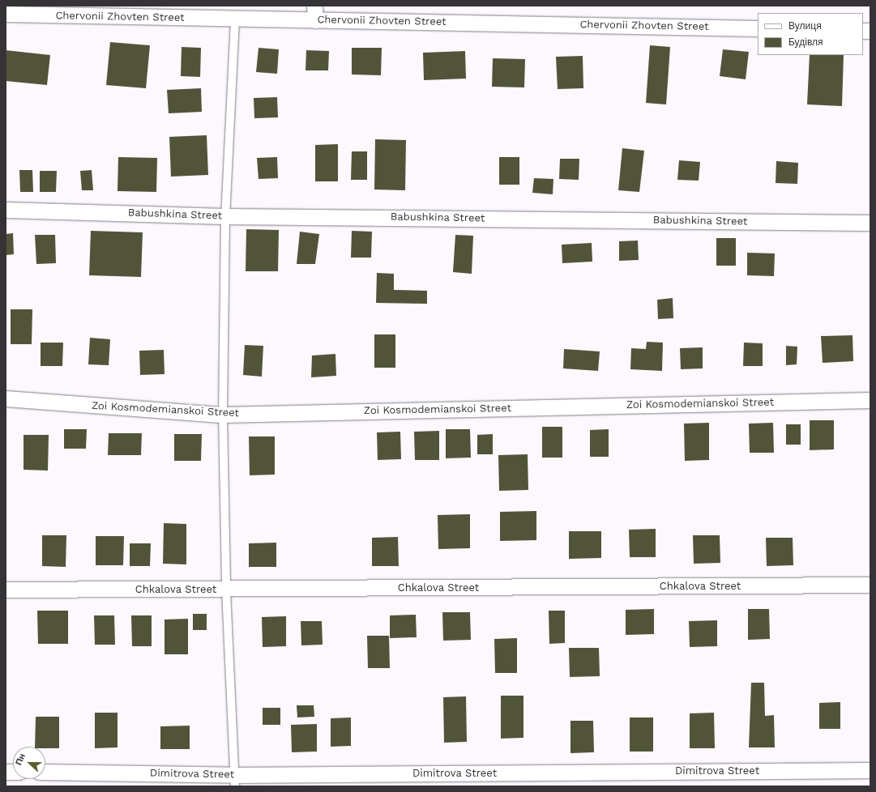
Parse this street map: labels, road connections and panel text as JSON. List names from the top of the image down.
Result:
{
  "streets": {
    "street": [
      "Chervonii Zhovten Street",
      "Babushkina Street",
      "Zoi Kosmodemianskoi Street",
      "Chkalova Street",
      "Dimitrova Street"
    ]
  },
  "legend": ["Вулиця", "Будівля"],
  "north": "left"
}
